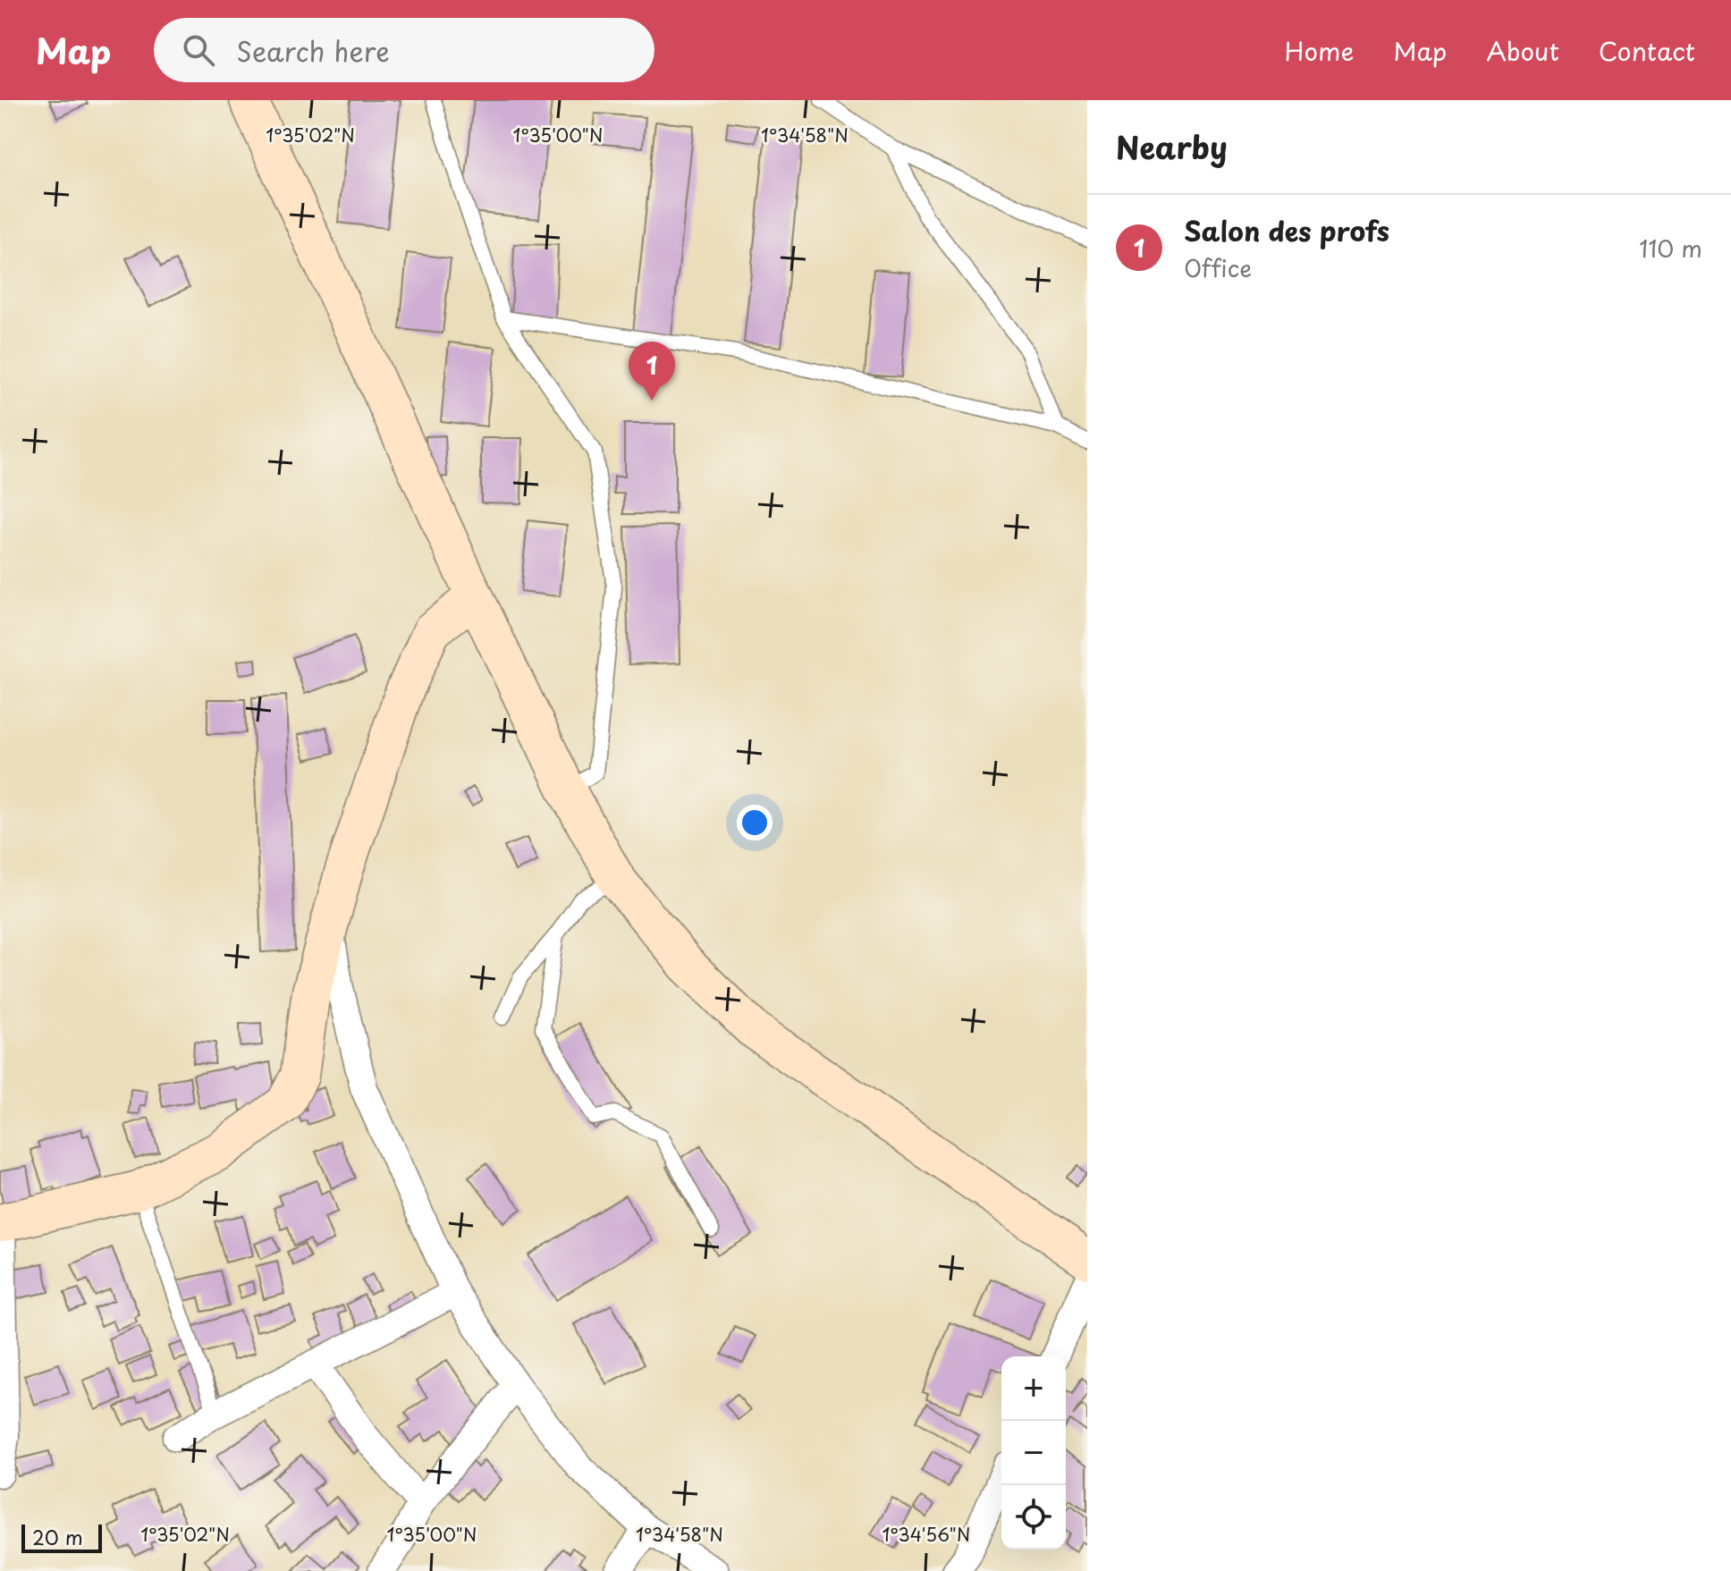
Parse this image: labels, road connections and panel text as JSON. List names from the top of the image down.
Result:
{
  "scale_bar": "20 m",
  "page": {
    "header": "Map",
    "search": "Search here",
    "nav": [
      "Home",
      "Map",
      "About",
      "Contact"
    ],
    "heading": "Nearby",
    "list": [
      {
        "mark": "1",
        "name": "Salon des profs",
        "note": "Office",
        "value": "110 m"
      }
    ],
    "pins": "1",
    "map_buttons": ["+", "−"],
    "scale": "20 m"
  },
  "coordinates": [
    "1°35'02\"N",
    "1°35'00\"N",
    "1°34'58\"N",
    "1°34'56\"N"
  ]
}
